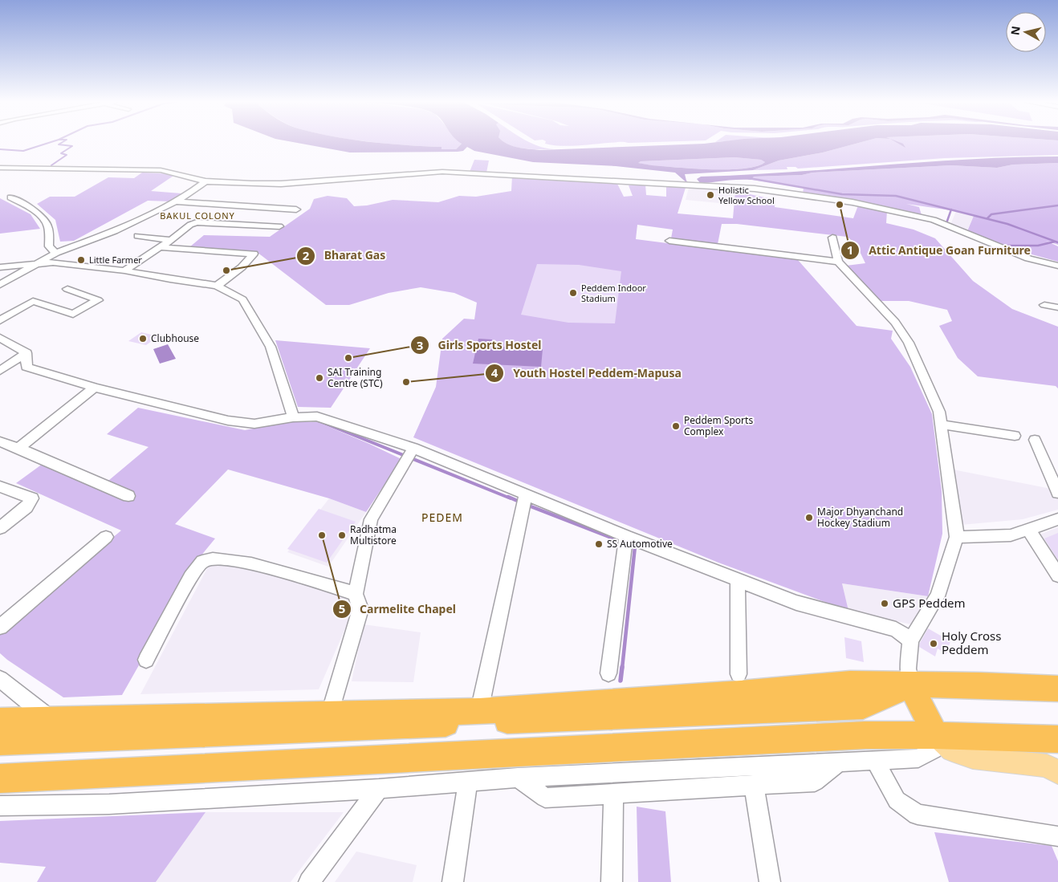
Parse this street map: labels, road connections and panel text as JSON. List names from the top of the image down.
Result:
{
  "districts": ["BAKUL COLONY", "PEDEM"],
  "places": [
    "Holistic Yellow School",
    "Attic Antique Goan Furniture",
    "Little Farmer",
    "Bharat Gas",
    "Peddem Indoor Stadium",
    "Clubhouse",
    "Girls Sports Hostel",
    "SAI Training Centre (STC)",
    "Youth Hostel Peddem-Mapusa",
    "Peddem Sports Complex",
    "Major Dhyanchand Hockey Stadium",
    "Carmelite Chapel",
    "Radhatma Multistore",
    "SS Automotive",
    "GPS Peddem",
    "Holy Cross Peddem"
  ],
  "north": "left"
}
